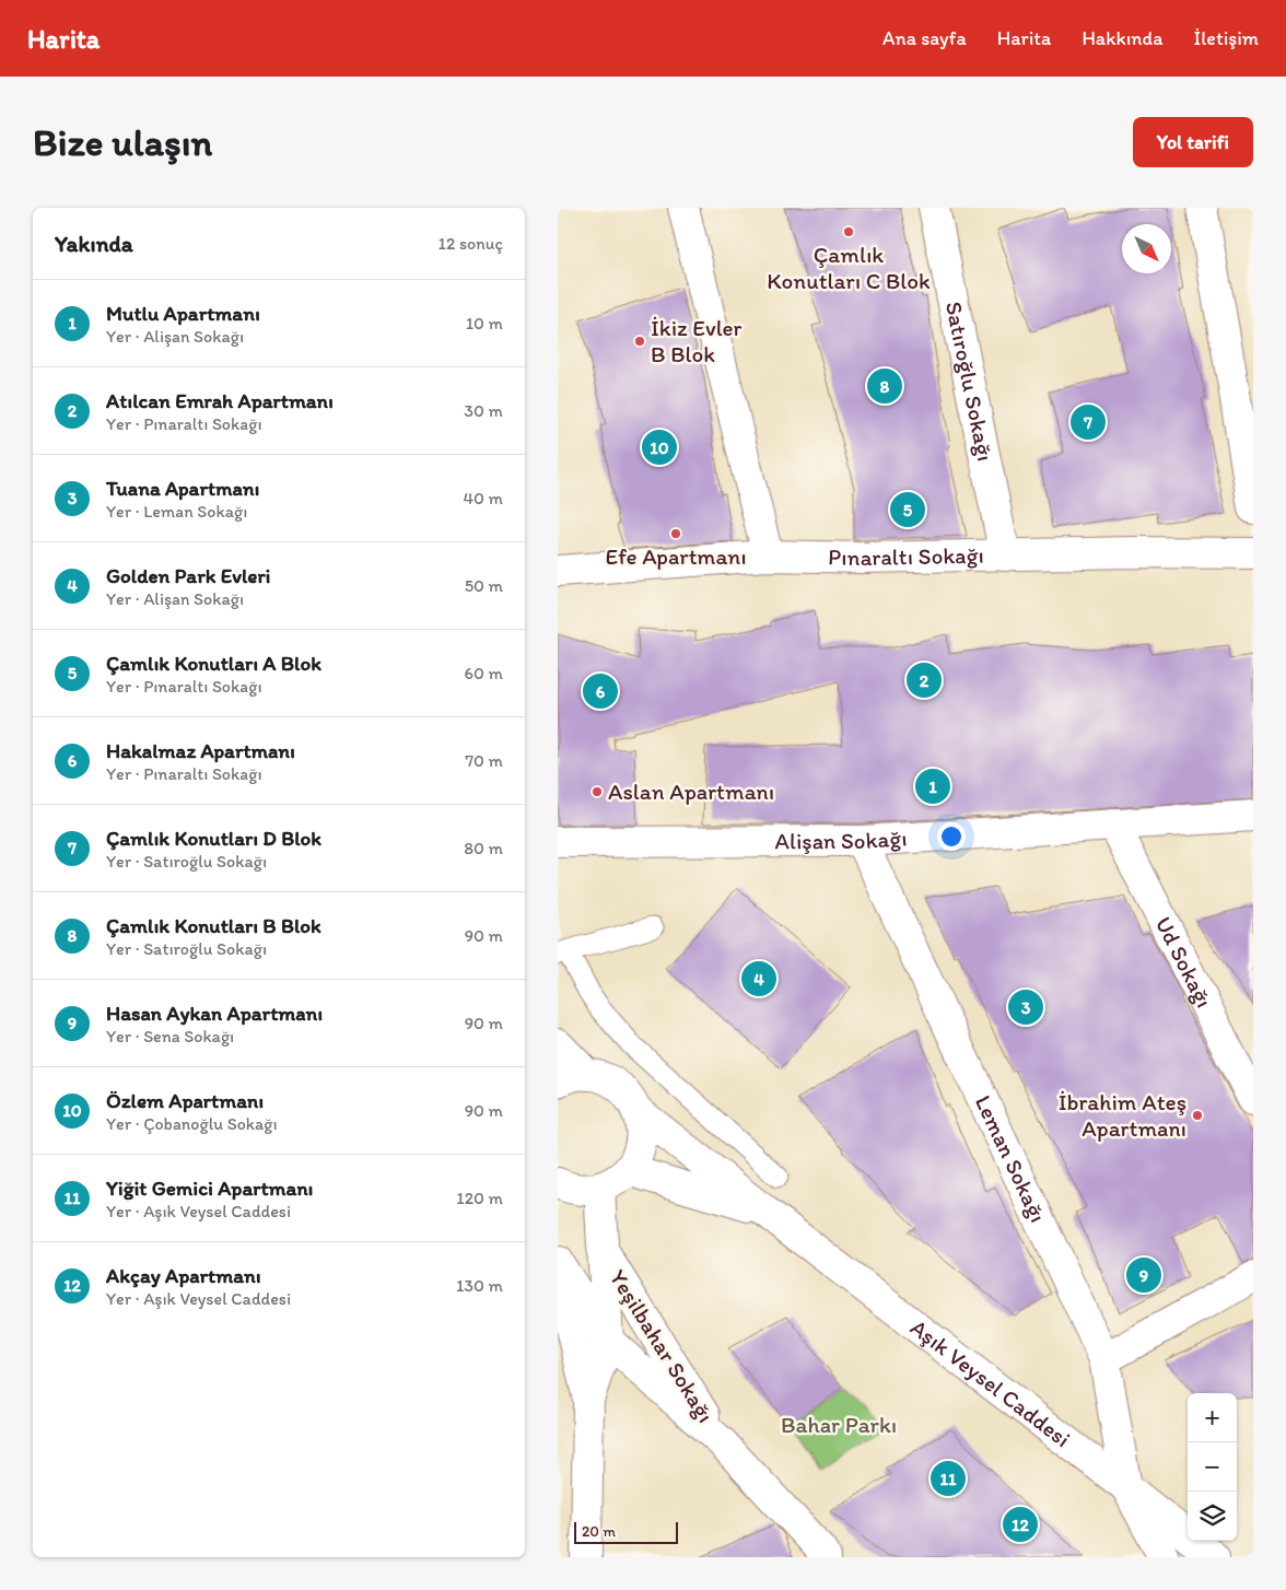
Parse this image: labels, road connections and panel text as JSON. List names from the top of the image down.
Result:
{
  "streets": {
    "street": [
      "Satıroğlu Sokağı",
      "Pınaraltı Sokağı",
      "Alişan Sokağı",
      "Ud Sokağı",
      "Leman Sokağı",
      "Yeşilbahar Sokağı",
      "Aşık Veysel Caddesi"
    ]
  },
  "crossings": [
    ["Satıroğlu Sokağı", "Pınaraltı Sokağı"],
    ["Alişan Sokağı", "Ud Sokağı"],
    ["Alişan Sokağı", "Leman Sokağı"],
    ["Leman Sokağı", "Aşık Veysel Caddesi"]
  ],
  "parks": ["Bahar Parkı"],
  "places": [
    "Çamlık Konutları C Blok",
    "İkiz Evler B Blok",
    "Efe Apartmanı",
    "Aslan Apartmanı",
    "İbrahim Ateş Apartmanı"
  ],
  "scale_bar": "20 m",
  "north": "bottom right",
  "page": {
    "header": "Harita",
    "nav": [
      "Ana sayfa",
      "Harita",
      "Hakkında",
      "İletişim"
    ],
    "buttons": "Yol tarifi",
    "title": "Bize ulaşın",
    "heading": ["Yakında", "12 sonuç"],
    "list": [
      {
        "mark": "1",
        "name": "Mutlu Apartmanı",
        "note": "Yer · Alişan Sokağı",
        "value": "10 m"
      },
      {
        "mark": "2",
        "name": "Atılcan Emrah Apartmanı",
        "note": "Yer · Pınaraltı Sokağı",
        "value": "30 m"
      },
      {
        "mark": "3",
        "name": "Tuana Apartmanı",
        "note": "Yer · Leman Sokağı",
        "value": "40 m"
      },
      {
        "mark": "4",
        "name": "Golden Park Evleri",
        "note": "Yer · Alişan Sokağı",
        "value": "50 m"
      },
      {
        "mark": "5",
        "name": "Çamlık Konutları A Blok",
        "note": "Yer · Pınaraltı Sokağı",
        "value": "60 m"
      },
      {
        "mark": "6",
        "name": "Hakalmaz Apartmanı",
        "note": "Yer · Pınaraltı Sokağı",
        "value": "70 m"
      },
      {
        "mark": "7",
        "name": "Çamlık Konutları D Blok",
        "note": "Yer · Satıroğlu Sokağı",
        "value": "80 m"
      },
      {
        "mark": "8",
        "name": "Çamlık Konutları B Blok",
        "note": "Yer · Satıroğlu Sokağı",
        "value": "90 m"
      },
      {
        "mark": "9",
        "name": "Hasan Aykan Apartmanı",
        "note": "Yer · Sena Sokağı",
        "value": "90 m"
      },
      {
        "mark": "10",
        "name": "Özlem Apartmanı",
        "note": "Yer · Çobanoğlu Sokağı",
        "value": "90 m"
      },
      {
        "mark": "11",
        "name": "Yiğit Gemici Apartmanı",
        "note": "Yer · Aşık Veysel Caddesi",
        "value": "120 m"
      },
      {
        "mark": "12",
        "name": "Akçay Apartmanı",
        "note": "Yer · Aşık Veysel Caddesi",
        "value": "130 m"
      }
    ],
    "pins": [
      "8",
      "7",
      "10",
      "5",
      "2",
      "6",
      "1",
      "4",
      "3",
      "9",
      "11",
      "12"
    ],
    "map_buttons": ["+", "−"],
    "scale": "20 m"
  }
}
